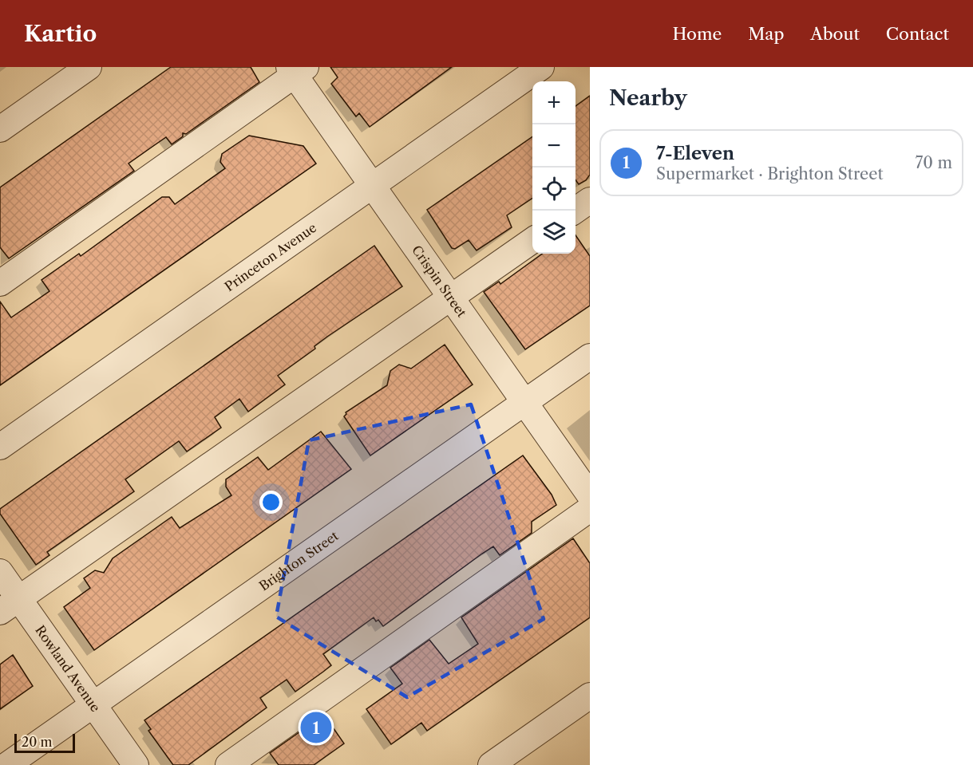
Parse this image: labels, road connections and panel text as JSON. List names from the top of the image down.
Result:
{
  "streets": {
    "street": [
      "Princeton Avenue",
      "Crispin Street",
      "Brighton Street",
      "Rowland Avenue"
    ]
  },
  "crossings": [
    ["Princeton Avenue", "Crispin Street"],
    ["Crispin Street", "Brighton Street"],
    ["Brighton Street", "Rowland Avenue"]
  ],
  "scale_bar": "20 m",
  "page": {
    "header": "Kartio",
    "nav": [
      "Home",
      "Map",
      "About",
      "Contact"
    ],
    "heading": "Nearby",
    "map_buttons": ["+", "−"],
    "list": [
      {
        "mark": "1",
        "name": "7-Eleven",
        "note": "Supermarket · Brighton Street",
        "value": "70 m"
      }
    ],
    "pins": "1",
    "scale": "20 m"
  }
}
